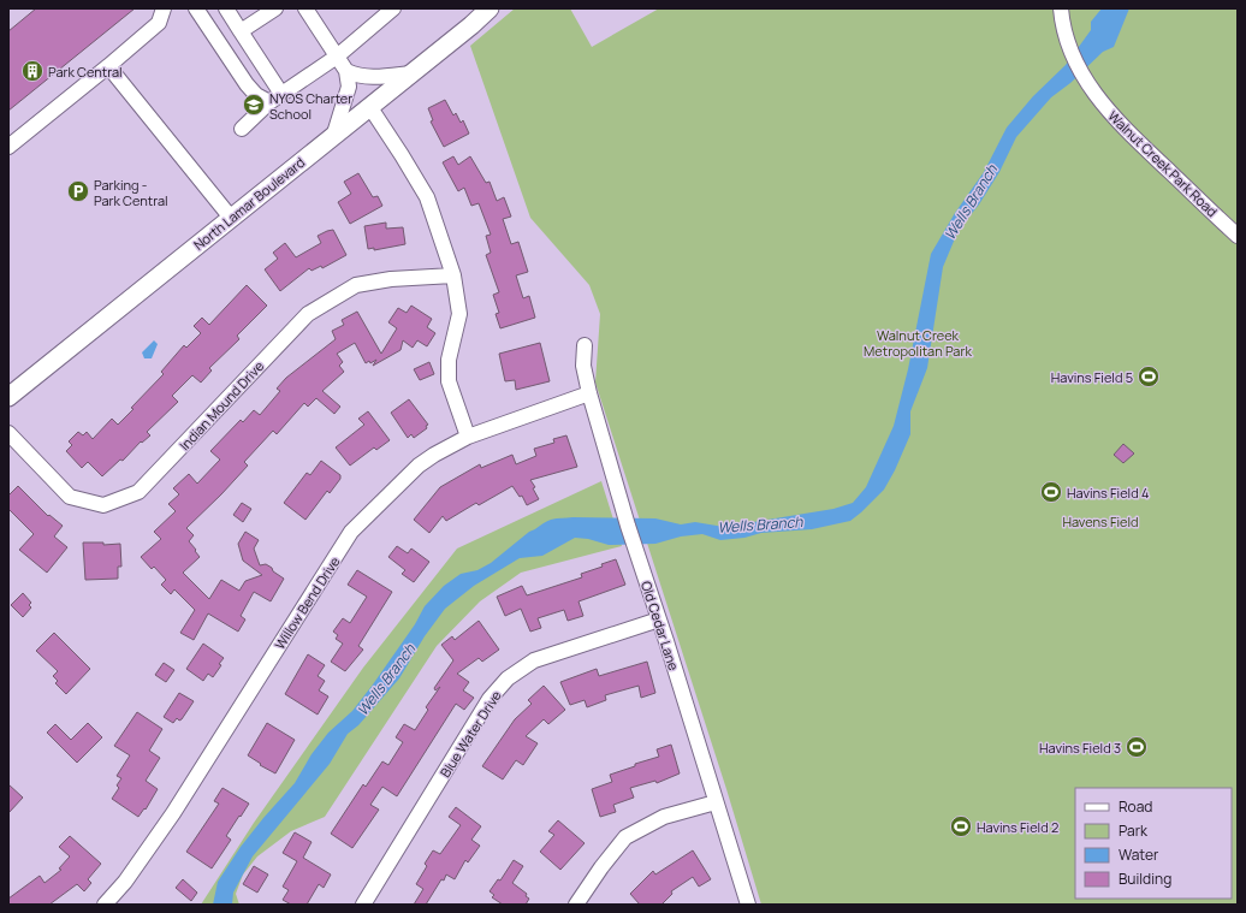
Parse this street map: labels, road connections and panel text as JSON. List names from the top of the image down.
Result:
{
  "streets": {
    "main road": ["North Lamar Boulevard"],
    "street": [
      "Walnut Creek Park Road",
      "Indian Mound Drive",
      "Willow Bend Drive",
      "Old Cedar Lane",
      "Blue Water Drive"
    ]
  },
  "crossings": [
    ["Willow Bend Drive", "Old Cedar Lane"],
    ["Old Cedar Lane", "Blue Water Drive"]
  ],
  "water": ["Wells Branch"],
  "parks": ["Walnut Creek Metropolitan Park", "Havens Field"],
  "places": {
    "building": ["Park Central"],
    "school or university": ["NYOS Charter School"],
    "parking": ["Parking - Park Central"],
    "sports": [
      "Havins Field 5",
      "Havins Field 4",
      "Havins Field 3",
      "Havins Field 2"
    ]
  },
  "legend": [
    "Road",
    "Park",
    "Water",
    "Building"
  ]
}
